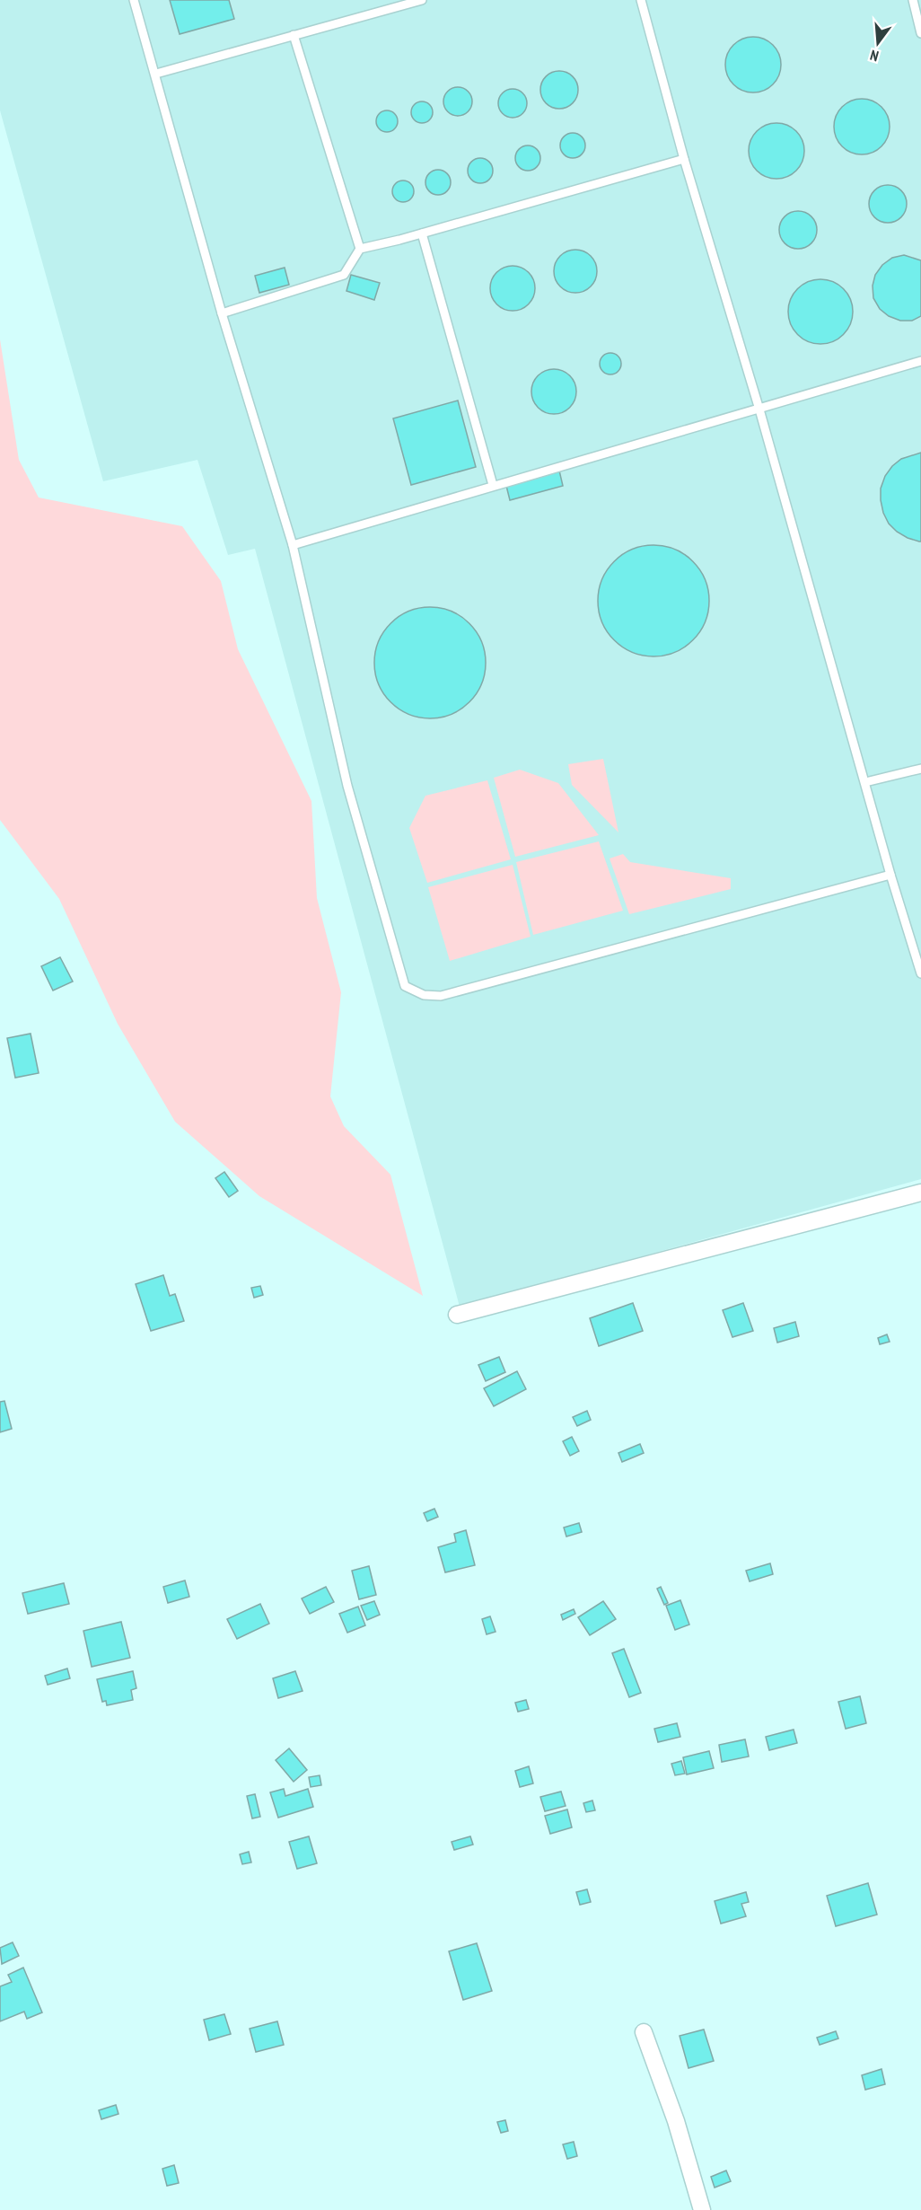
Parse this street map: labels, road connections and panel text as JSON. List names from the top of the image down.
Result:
{
  "north": "bottom"
}
